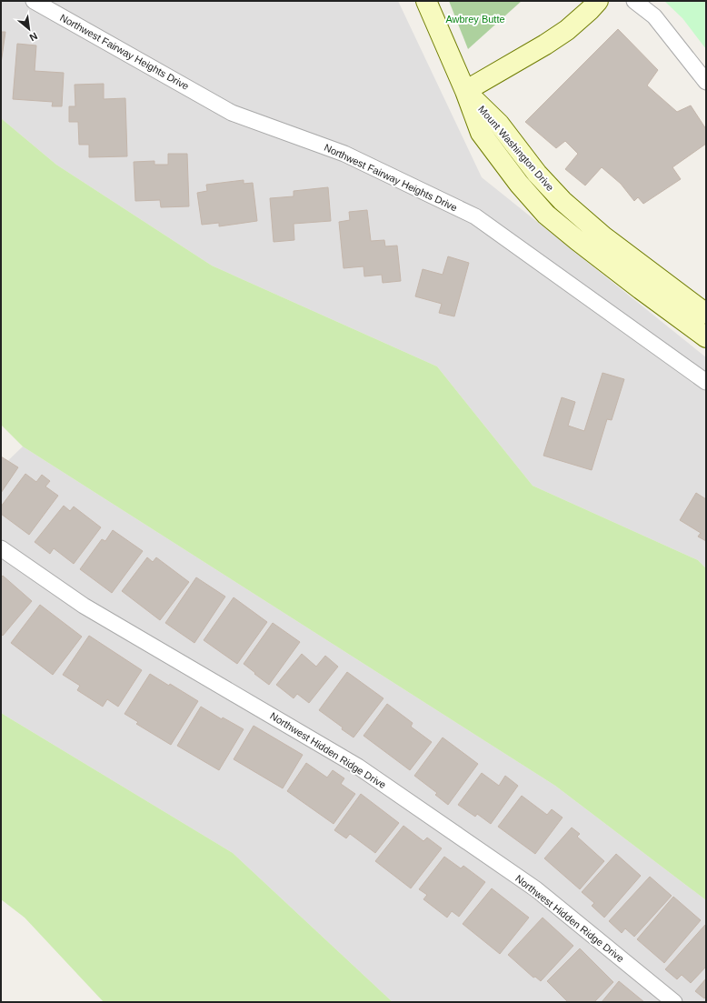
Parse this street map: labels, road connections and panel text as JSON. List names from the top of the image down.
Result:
{
  "streets": {
    "main road": ["Mount Washington Drive"],
    "street": ["Northwest Fairway Heights Drive", "Northwest Hidden Ridge Drive"]
  },
  "parks": ["Awbrey Butte"],
  "north": "bottom right"
}
